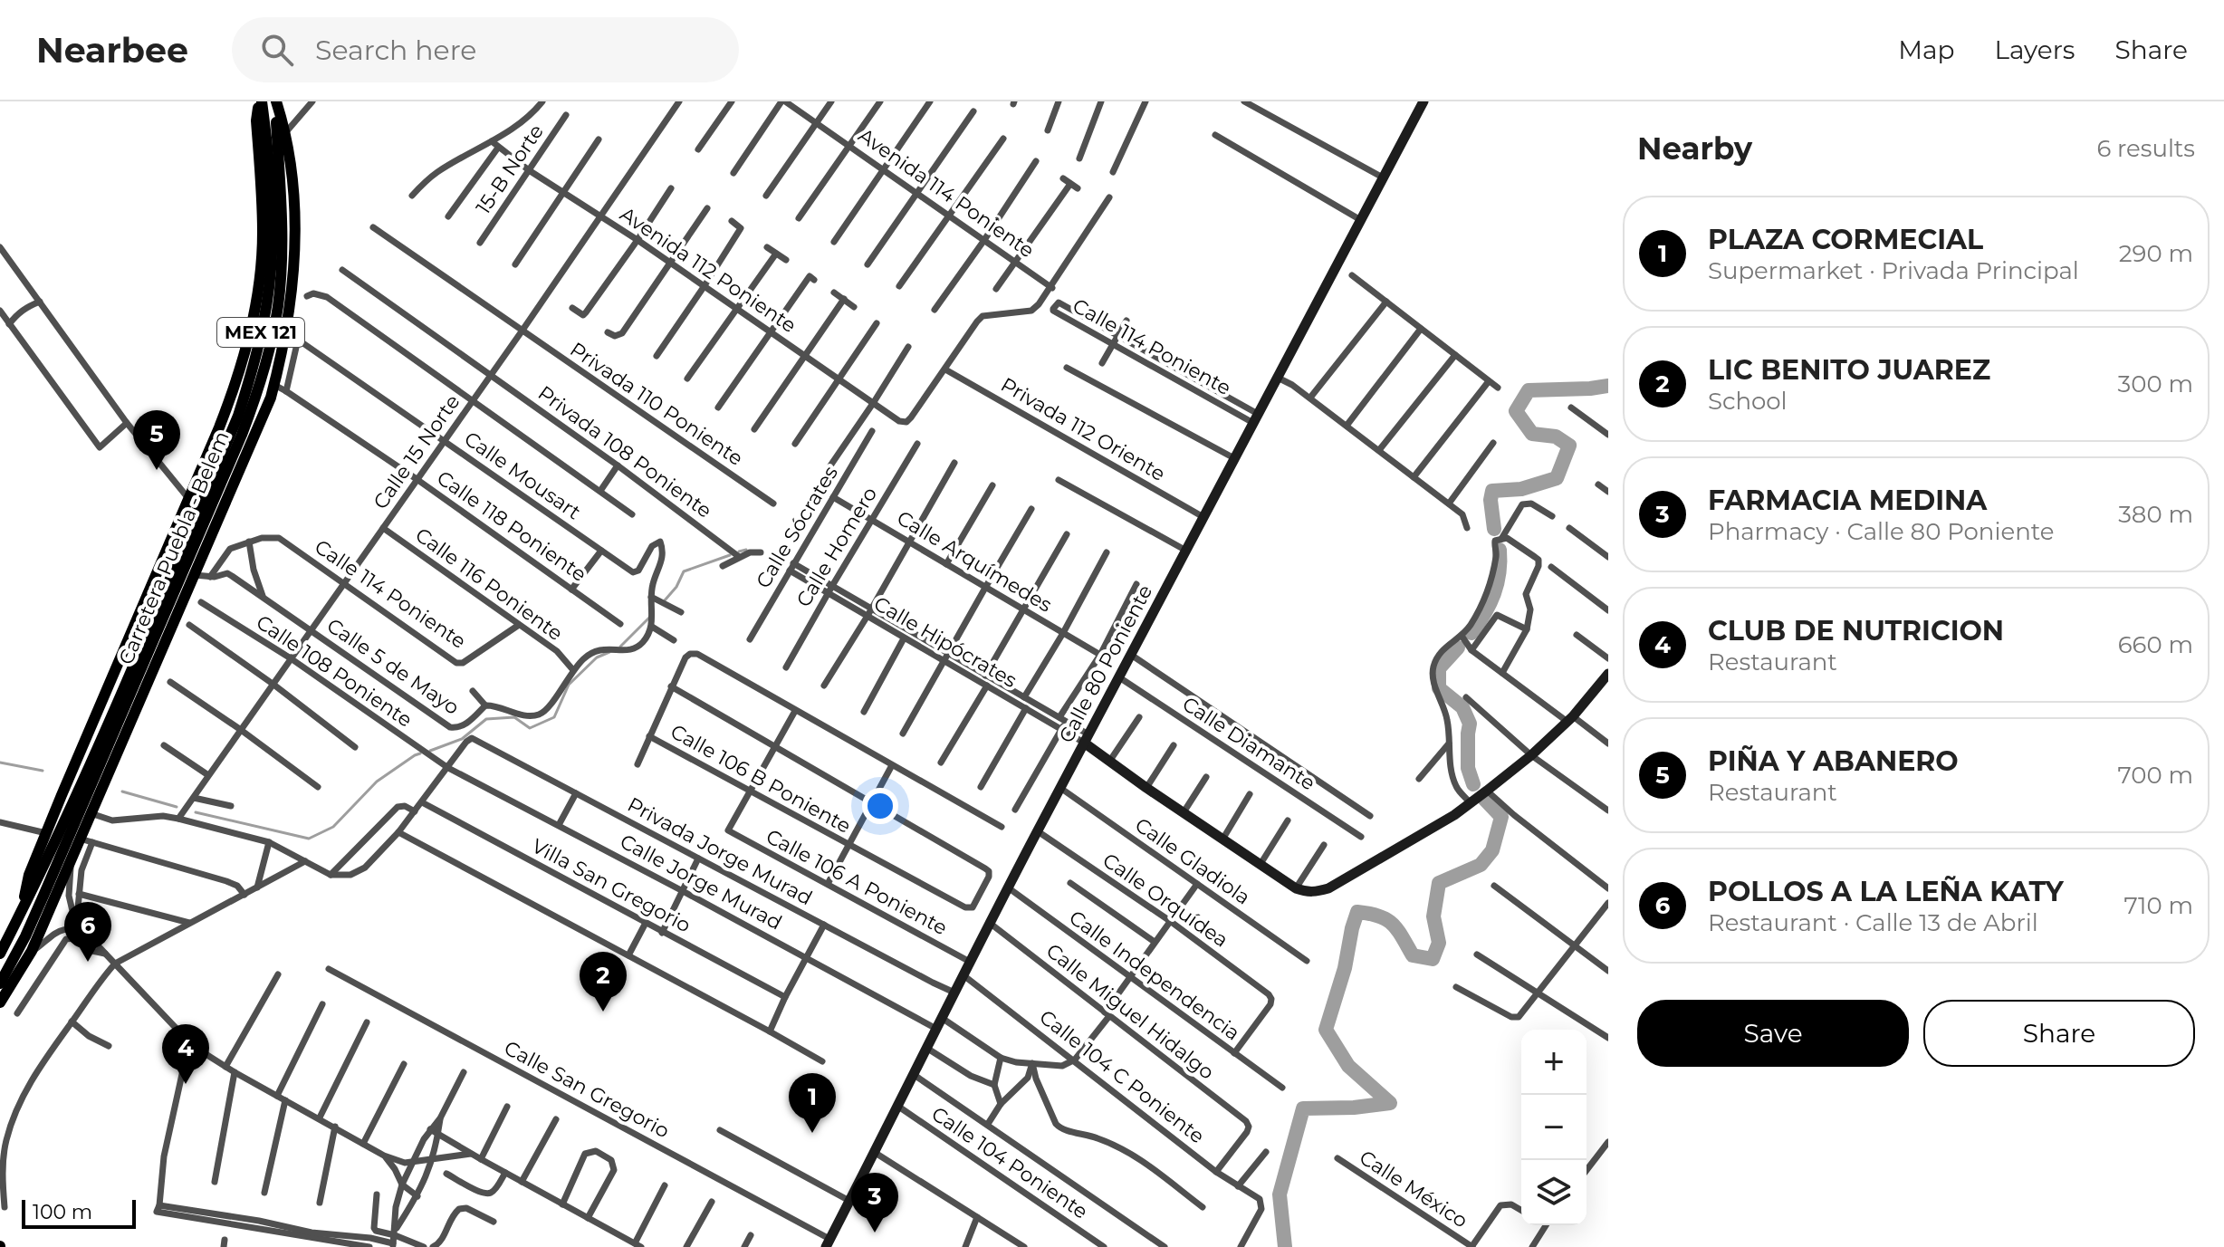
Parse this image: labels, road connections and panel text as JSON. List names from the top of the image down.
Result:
{
  "streets": {
    "main road": ["MEX 121", "Carretera Puebla - Belem"],
    "street": [
      "15-B Norte",
      "Avenida 114 Poniente",
      "Avenida 112 Poniente",
      "Calle 114 Poniente",
      "Privada 110 Poniente",
      "Privada 112 Oriente",
      "Calle 15 Norte",
      "Privada 108 Poniente",
      "Calle Mousart",
      "Calle 118 Poniente",
      "Calle Sócrates",
      "Calle Homero",
      "Calle Arquímedes",
      "Calle 116 Poniente",
      "Calle Hipócrates",
      "Calle 80 Poniente",
      "Calle 5 de Mayo",
      "Calle 108 Poniente",
      "Calle Diamante",
      "Calle 106 B Poniente",
      "Privada Jorge Murad",
      "Calle Gladiola",
      "Calle Jorge Murad",
      "Calle 106 A Poniente",
      "Villa San Gregorio",
      "Calle Orquídea",
      "Calle Independencia",
      "Calle Miguel Hidalgo",
      "Calle 104 C Poniente",
      "Calle San Gregorio",
      "Calle 104 Poniente",
      "Calle México"
    ]
  },
  "crossings": [
    ["15-B Norte", "Avenida 112 Poniente"],
    ["Avenida 112 Poniente", "Privada 112 Oriente"],
    ["Avenida 112 Poniente", "Calle 15 Norte"],
    ["Calle 114 Poniente", "Calle 15 Norte"],
    ["Calle 114 Poniente", "Calle 116 Poniente"],
    ["Calle 114 Poniente", "Calle 80 Poniente"],
    ["Privada 110 Poniente", "Calle 15 Norte"],
    ["Privada 112 Oriente", "Calle 80 Poniente"],
    ["Calle 15 Norte", "Privada 108 Poniente"],
    ["Calle 15 Norte", "Calle Mousart"],
    ["Calle 15 Norte", "Calle 118 Poniente"],
    ["Calle 15 Norte", "Calle 116 Poniente"],
    ["Calle 15 Norte", "Calle 5 de Mayo"],
    ["Calle 15 Norte", "Calle 108 Poniente"],
    ["Calle Sócrates", "Calle Arquímedes"],
    ["Calle Sócrates", "Calle Hipócrates"],
    ["Calle Homero", "Calle Arquímedes"],
    ["Calle Homero", "Calle Hipócrates"],
    ["Calle Hipócrates", "Calle 80 Poniente"],
    ["Calle 80 Poniente", "Calle Diamante"],
    ["Calle 80 Poniente", "Privada Jorge Murad"],
    ["Calle 80 Poniente", "Calle Gladiola"],
    ["Calle 80 Poniente", "Calle Jorge Murad"],
    ["Calle 80 Poniente", "Calle 106 A Poniente"],
    ["Calle 80 Poniente", "Calle Orquídea"],
    ["Calle 80 Poniente", "Calle Independencia"],
    ["Calle 80 Poniente", "Calle Miguel Hidalgo"],
    ["Calle 80 Poniente", "Calle 104 C Poniente"],
    ["Calle 80 Poniente", "Calle San Gregorio"],
    ["Calle 80 Poniente", "Calle 104 Poniente"],
    ["Calle 108 Poniente", "Privada Jorge Murad"],
    ["Calle 108 Poniente", "Calle Jorge Murad"],
    ["Calle 106 B Poniente", "Calle 106 A Poniente"],
    ["Privada Jorge Murad", "Calle Jorge Murad"],
    ["Calle Orquídea", "Calle Independencia"],
    ["Calle Miguel Hidalgo", "Calle 104 C Poniente"]
  ],
  "scale_bar": "100 m",
  "page": {
    "header": "Nearbee",
    "search": "Search here",
    "nav": ["Map", "Layers", "Share"],
    "heading": ["Nearby", "6 results"],
    "list": [
      {
        "mark": "1",
        "name": "PLAZA CORMECIAL",
        "note": "Supermarket · Privada Principal",
        "value": "290 m"
      },
      {
        "mark": "2",
        "name": "LIC BENITO JUAREZ",
        "note": "School",
        "value": "300 m"
      },
      {
        "mark": "3",
        "name": "FARMACIA MEDINA",
        "note": "Pharmacy · Calle 80 Poniente",
        "value": "380 m"
      },
      {
        "mark": "4",
        "name": "CLUB DE NUTRICION",
        "note": "Restaurant",
        "value": "660 m"
      },
      {
        "mark": "5",
        "name": "PIÑA Y ABANERO",
        "note": "Restaurant",
        "value": "700 m"
      },
      {
        "mark": "6",
        "name": "POLLOS A LA LEÑA KATY",
        "note": "Restaurant · Calle 13 de Abril",
        "value": "710 m"
      }
    ],
    "pins": [
      "5",
      "6",
      "2",
      "4",
      "1",
      "3"
    ],
    "buttons": ["Save", "Share"],
    "map_buttons": ["+", "−"],
    "scale": "100 m"
  }
}
